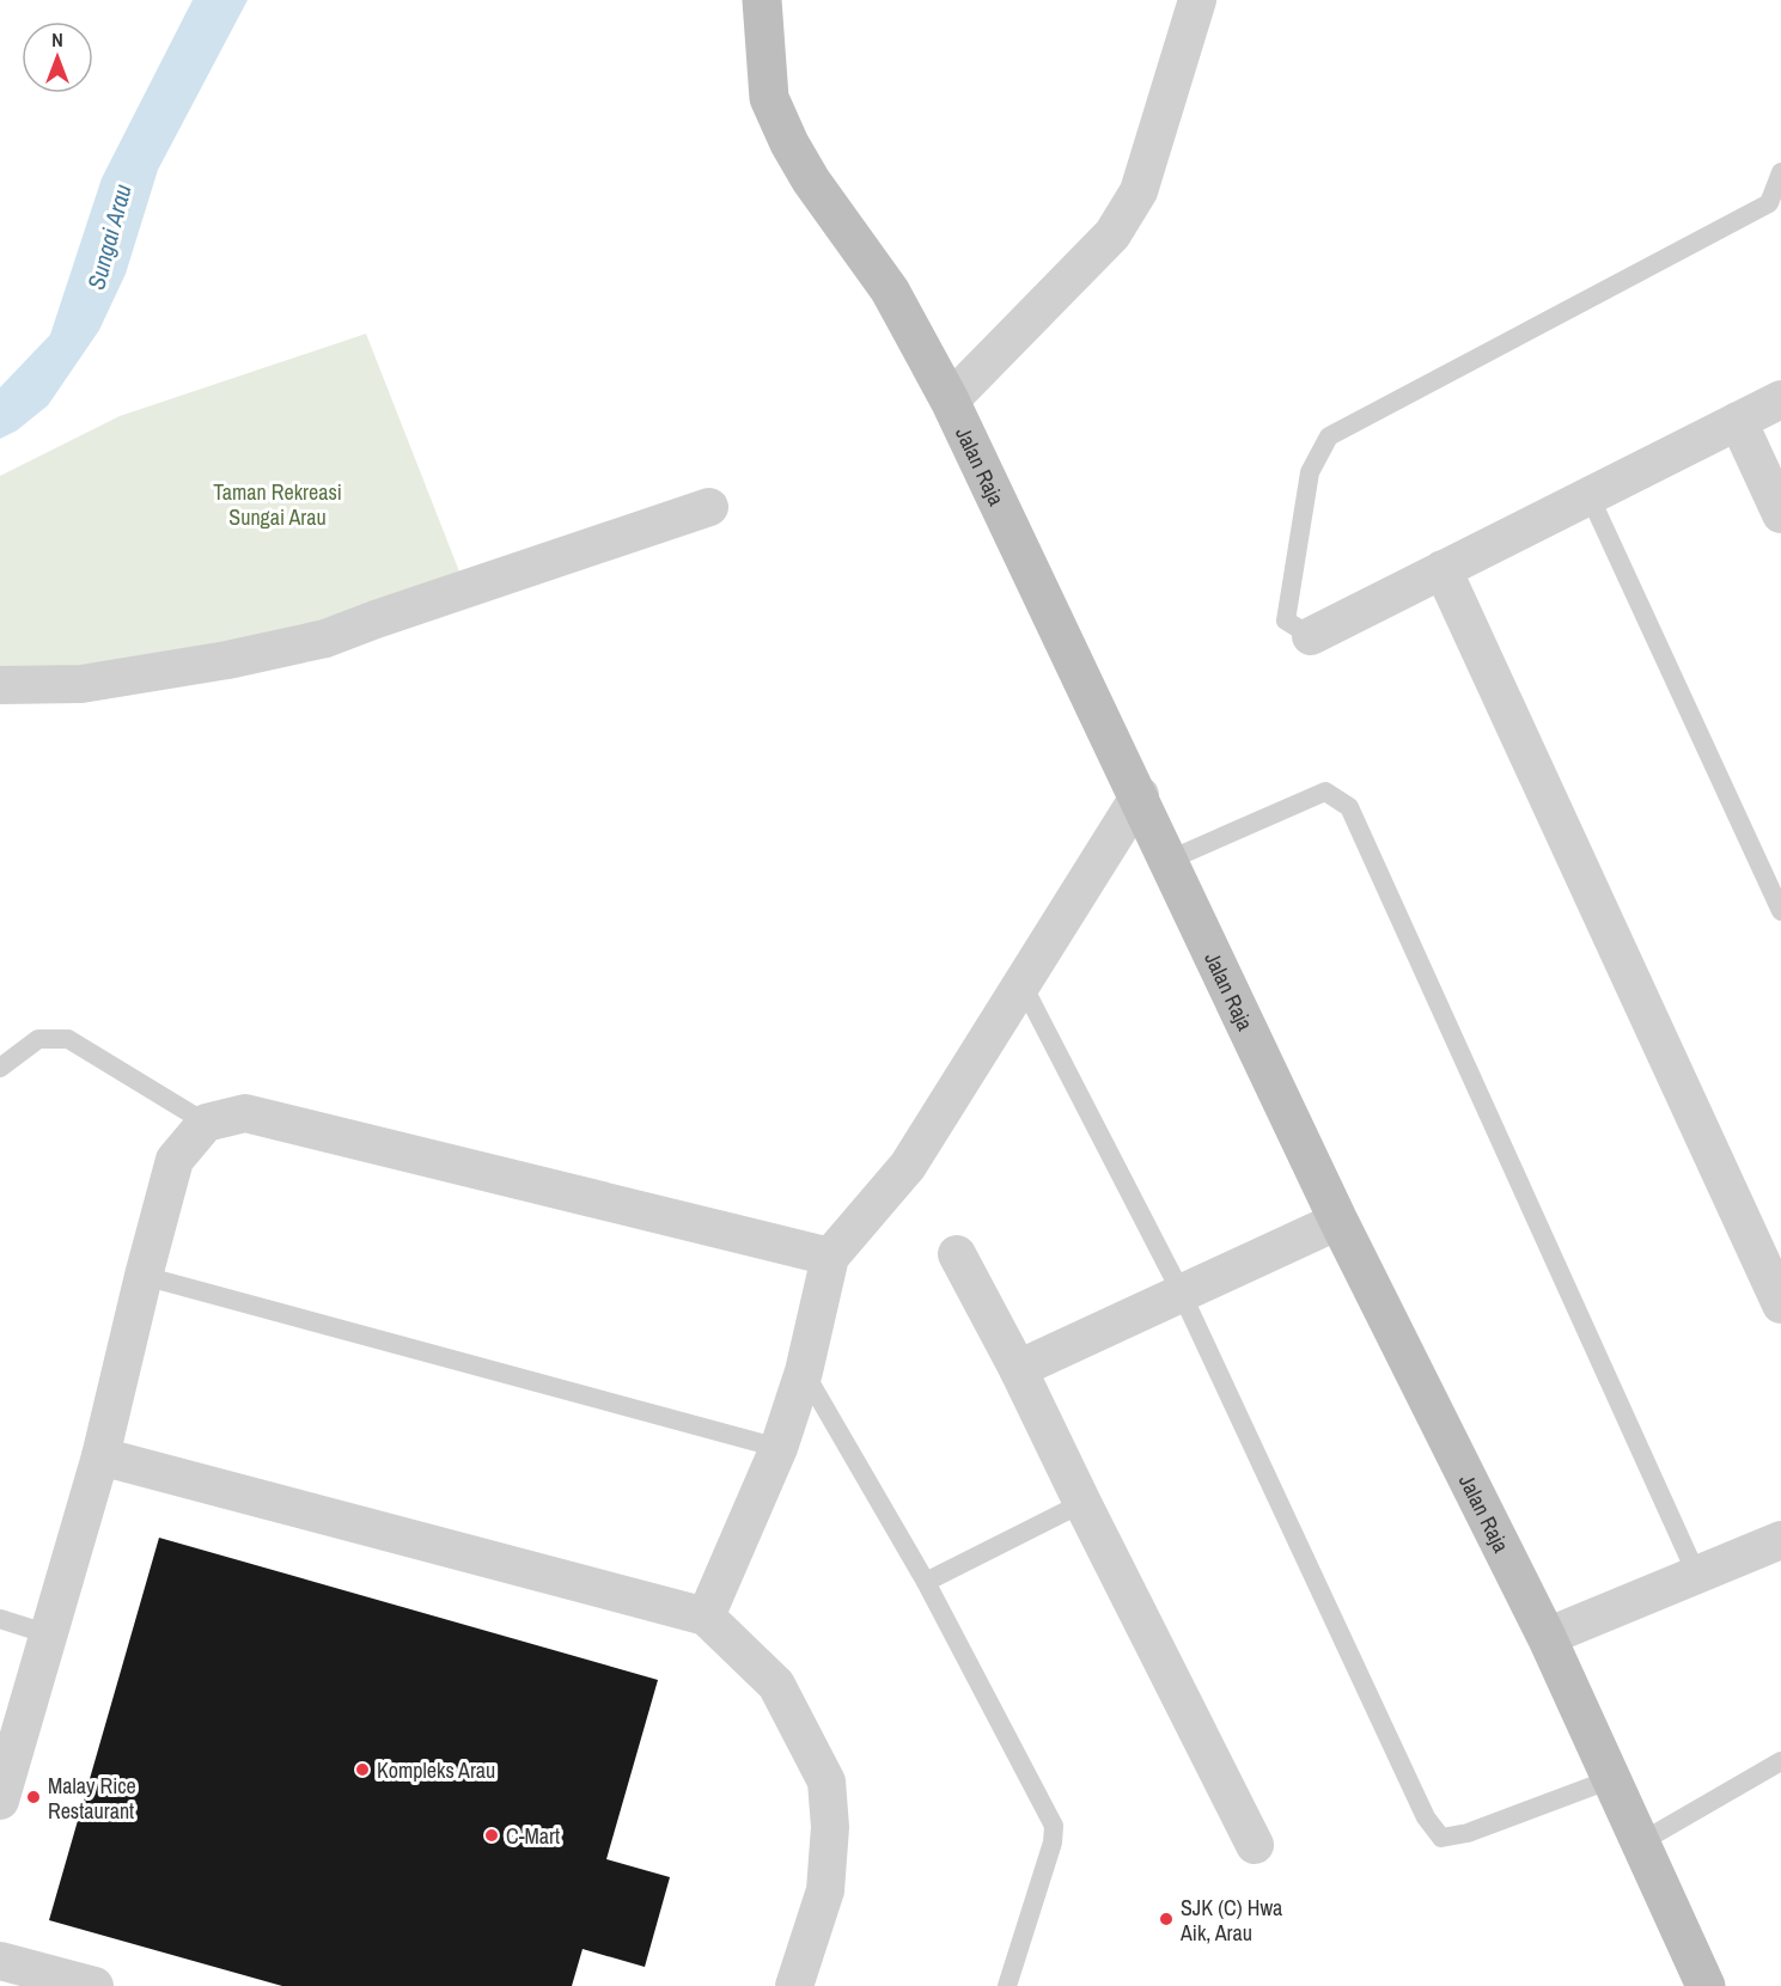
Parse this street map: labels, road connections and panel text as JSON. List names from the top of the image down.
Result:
{
  "streets": {
    "street": ["Jalan Raja"]
  },
  "water": ["Sungai Arau"],
  "parks": ["Taman Rekreasi Sungai Arau"],
  "places": [
    "Kompleks Arau",
    "Malay Rice Restaurant",
    "C-Mart",
    "SJK (C) Hwa Aik, Arau"
  ],
  "north": "top"
}
